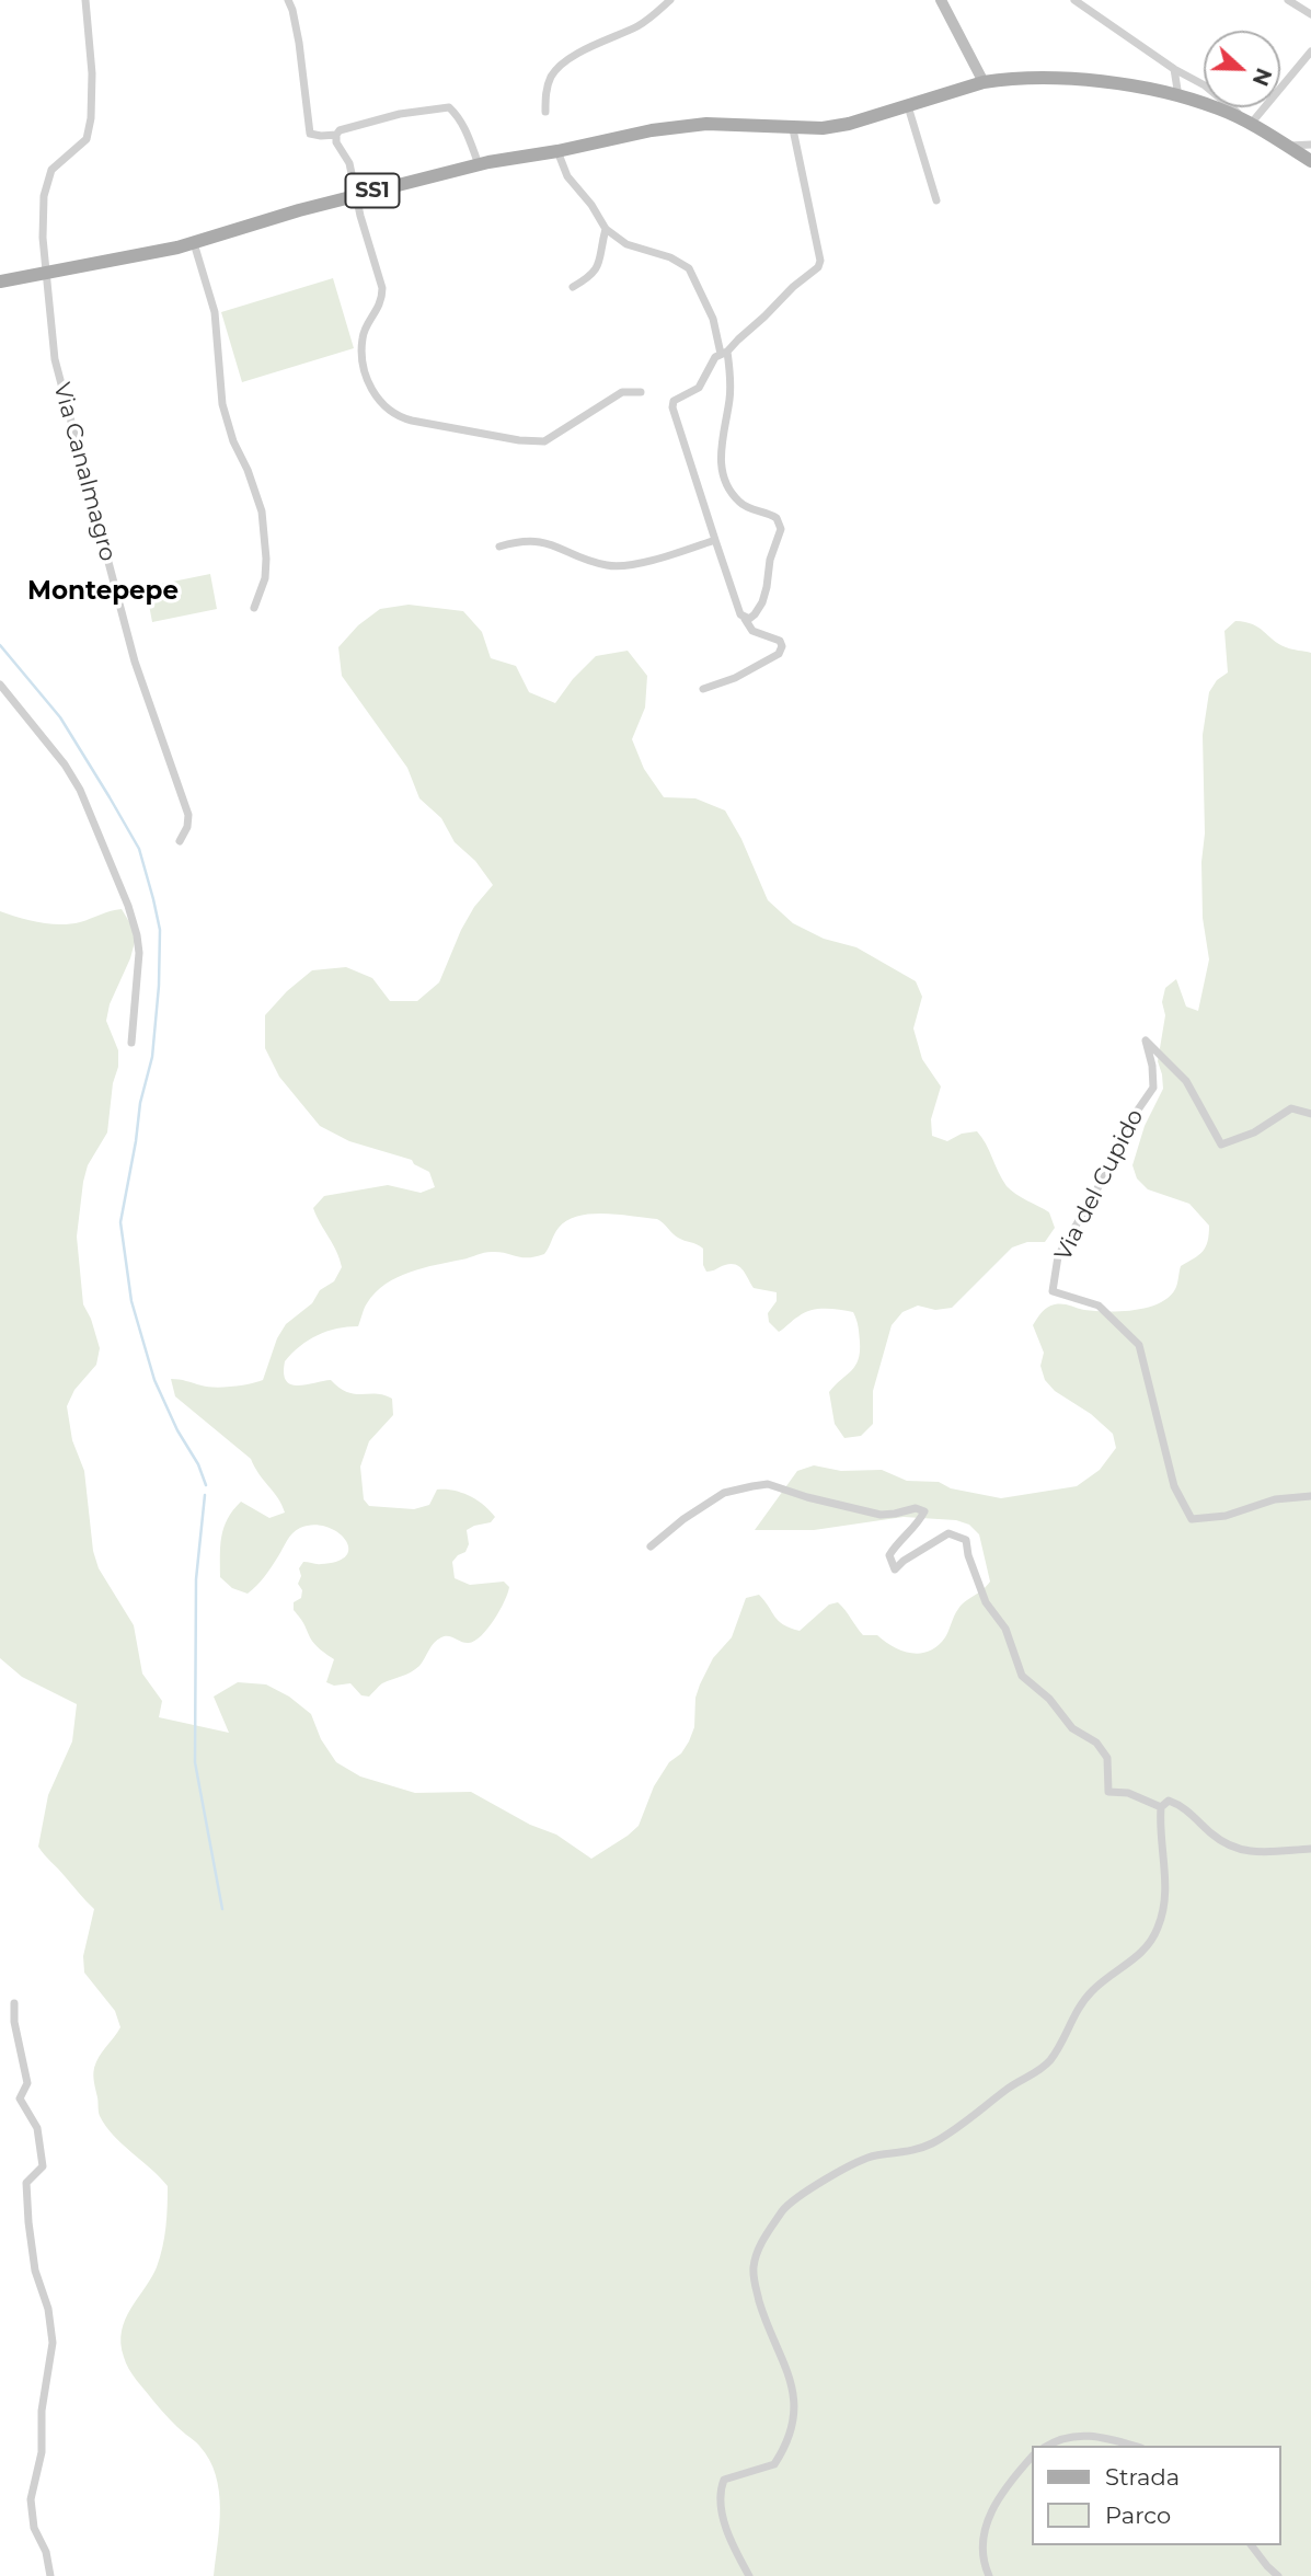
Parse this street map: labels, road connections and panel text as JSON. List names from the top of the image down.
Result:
{
  "streets": {
    "main road": ["SS1"],
    "street": ["Via Canalmagro", "Via del Cupido"]
  },
  "crossings": [
    ["SS1", "Via Canalmagro"]
  ],
  "districts": ["Montepepe"],
  "legend": ["Strada", "Parco"],
  "north": "right"
}
